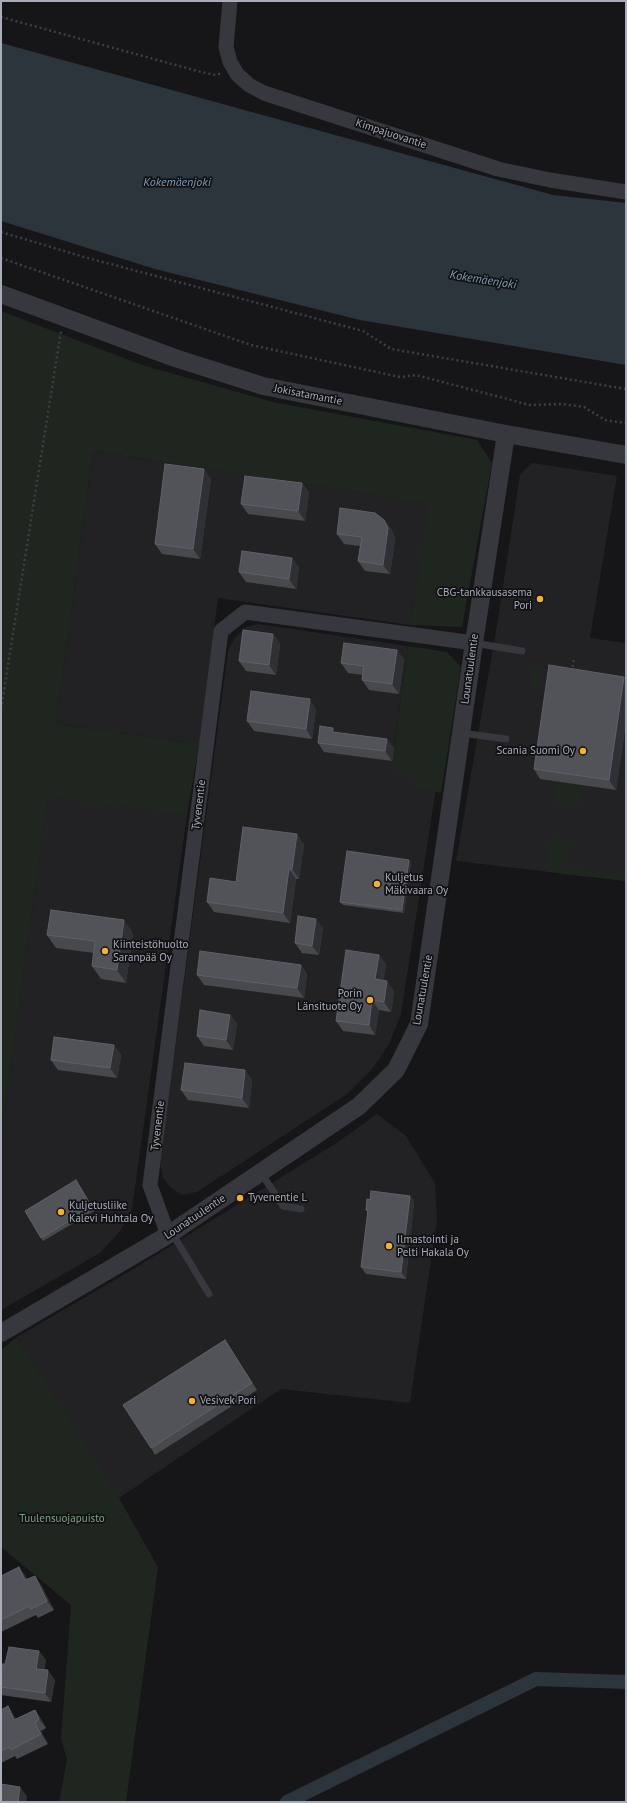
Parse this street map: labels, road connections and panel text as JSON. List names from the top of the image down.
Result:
{
  "streets": {
    "street": [
      "Kimpajuovantie",
      "Jokisatamantie",
      "Lounatuulentie",
      "Tyvenentie"
    ]
  },
  "crossings": [
    ["Jokisatamantie", "Lounatuulentie"],
    ["Lounatuulentie", "Tyvenentie"]
  ],
  "water": ["Kokemäenjoki"],
  "parks": ["Tuulensuojapuisto"],
  "places": [
    "CBG-tankkausasema Pori",
    "Scania Suomi Oy",
    "Kuljetus Mäkivaara Oy",
    "Kiinteistöhuolto Saranpää Oy",
    "Porin Länsituote Oy",
    "Tyvenentie L",
    "Kuljetusliike Kalevi Huhtala Oy",
    "Ilmastointi ja Pelti Hakala Oy",
    "Vesivek Pori"
  ]
}
